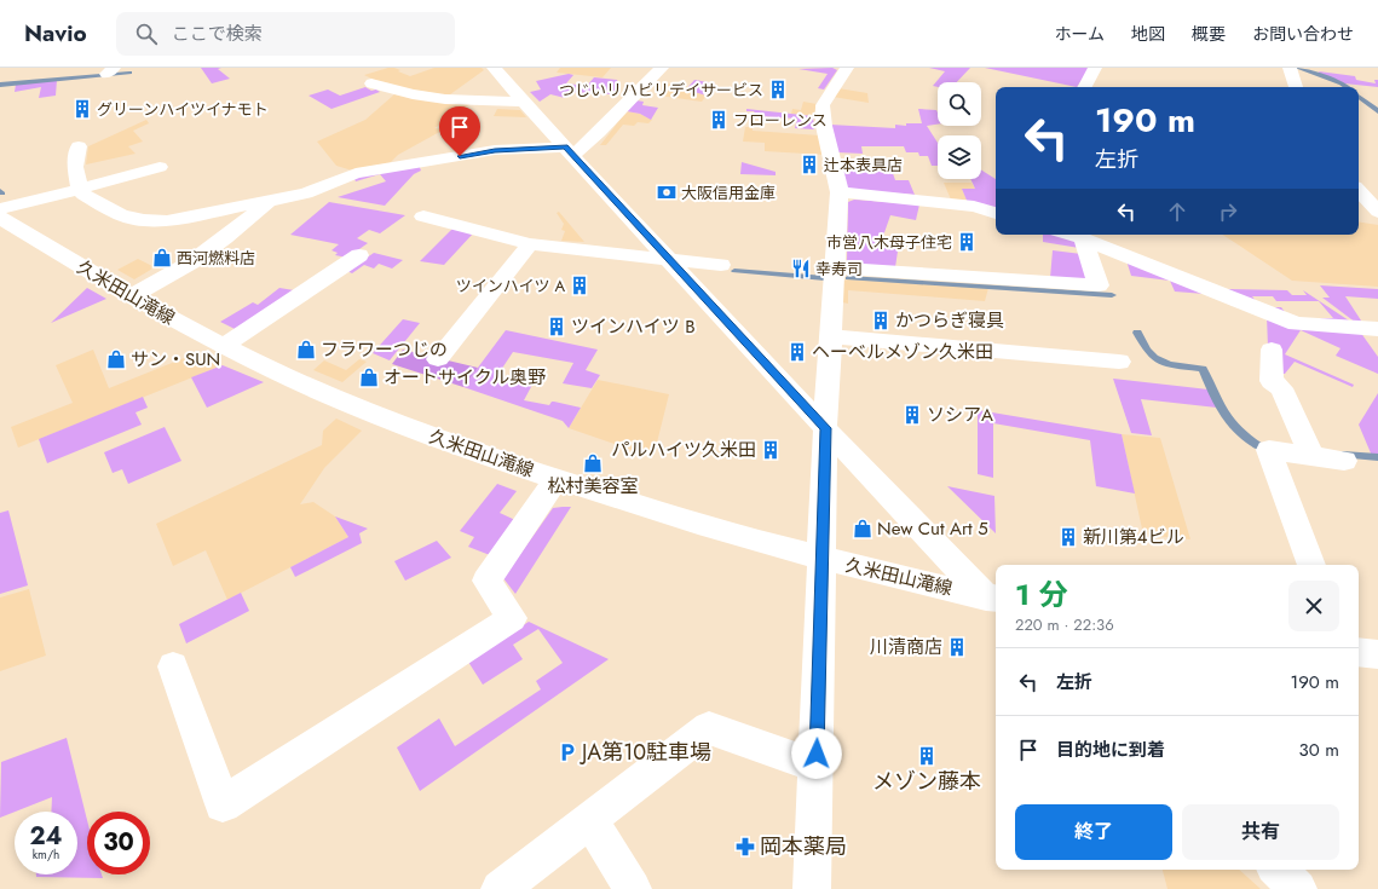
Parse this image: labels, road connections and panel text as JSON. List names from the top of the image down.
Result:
{
  "streets": {
    "street": ["久米田山滝線"]
  },
  "places": {
    "building": [
      "つじいリハビリデイサービス",
      "グリーンハイツイナモト",
      "フローレンス",
      "辻本表具店",
      "市営八木母子住宅",
      "ツインハイツ A",
      "かつらぎ寝具",
      "ツインハイツ B",
      "ヘーベルメゾン久米田",
      "ソシアA",
      "パルハイツ久米田",
      "新川第４ビル",
      "川清商店",
      "メゾン藤本"
    ],
    "bank": ["大阪信用金庫"],
    "shop": [
      "西河燃料店",
      "フラワーつじの",
      "サン・SUN",
      "オートサイクル奥野",
      "松村美容室",
      "New Cut Art 5"
    ],
    "restaurant": ["幸寿司"],
    "parking": ["JA第10駐車場"],
    "pharmacy": ["岡本薬局"]
  },
  "page": {
    "header": "Navio",
    "search": "ここで検索",
    "nav": [
      "ホーム",
      "地図",
      "概要",
      "お問い合わせ"
    ],
    "turn": ["190 m", "左折"],
    "heading": ["1 分", "220 m · 22:36"],
    "list": [
      {
        "name": "左折",
        "value": "190 m"
      },
      {
        "name": "目的地に到着",
        "value": "30 m"
      }
    ],
    "buttons": ["終了", "共有"],
    "speed": "24 km/h",
    "limit": "30"
  }
}
